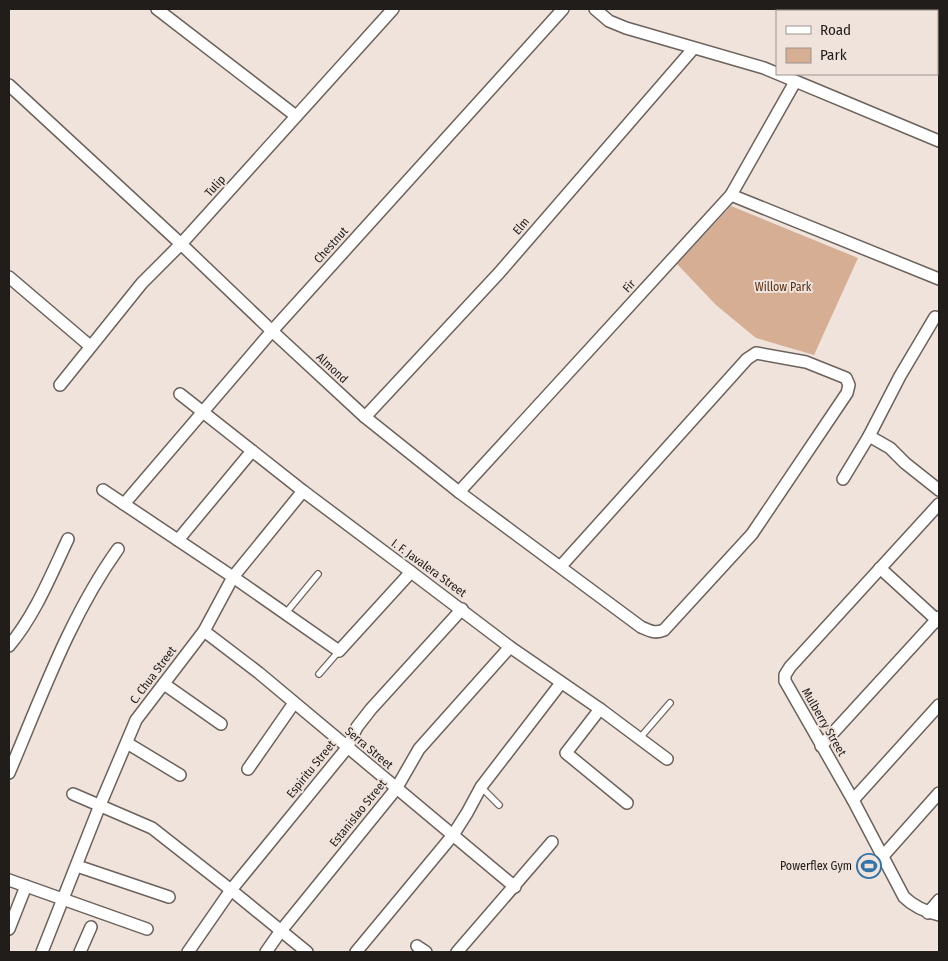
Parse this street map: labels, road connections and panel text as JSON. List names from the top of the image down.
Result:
{
  "streets": {
    "street": [
      "Tulip",
      "Elm",
      "Chestnut",
      "Fir",
      "Almond",
      "I. F. Javalera Street",
      "C. Chua Street",
      "Mulberry Street",
      "Serra Street",
      "Espiritu Street",
      "Estanislao Street"
    ]
  },
  "crossings": [
    ["Tulip", "Almond"],
    ["Elm", "Almond"],
    ["Chestnut", "Almond"],
    ["Chestnut", "I. F. Javalera Street"],
    ["Fir", "Almond"],
    ["I. F. Javalera Street", "C. Chua Street"],
    ["I. F. Javalera Street", "Espiritu Street"],
    ["I. F. Javalera Street", "Estanislao Street"],
    ["C. Chua Street", "Serra Street"],
    ["Serra Street", "Espiritu Street"],
    ["Serra Street", "Estanislao Street"]
  ],
  "parks": ["Willow Park"],
  "places": {
    "sports": ["Powerflex Gym"]
  },
  "legend": ["Road", "Park"]
}
